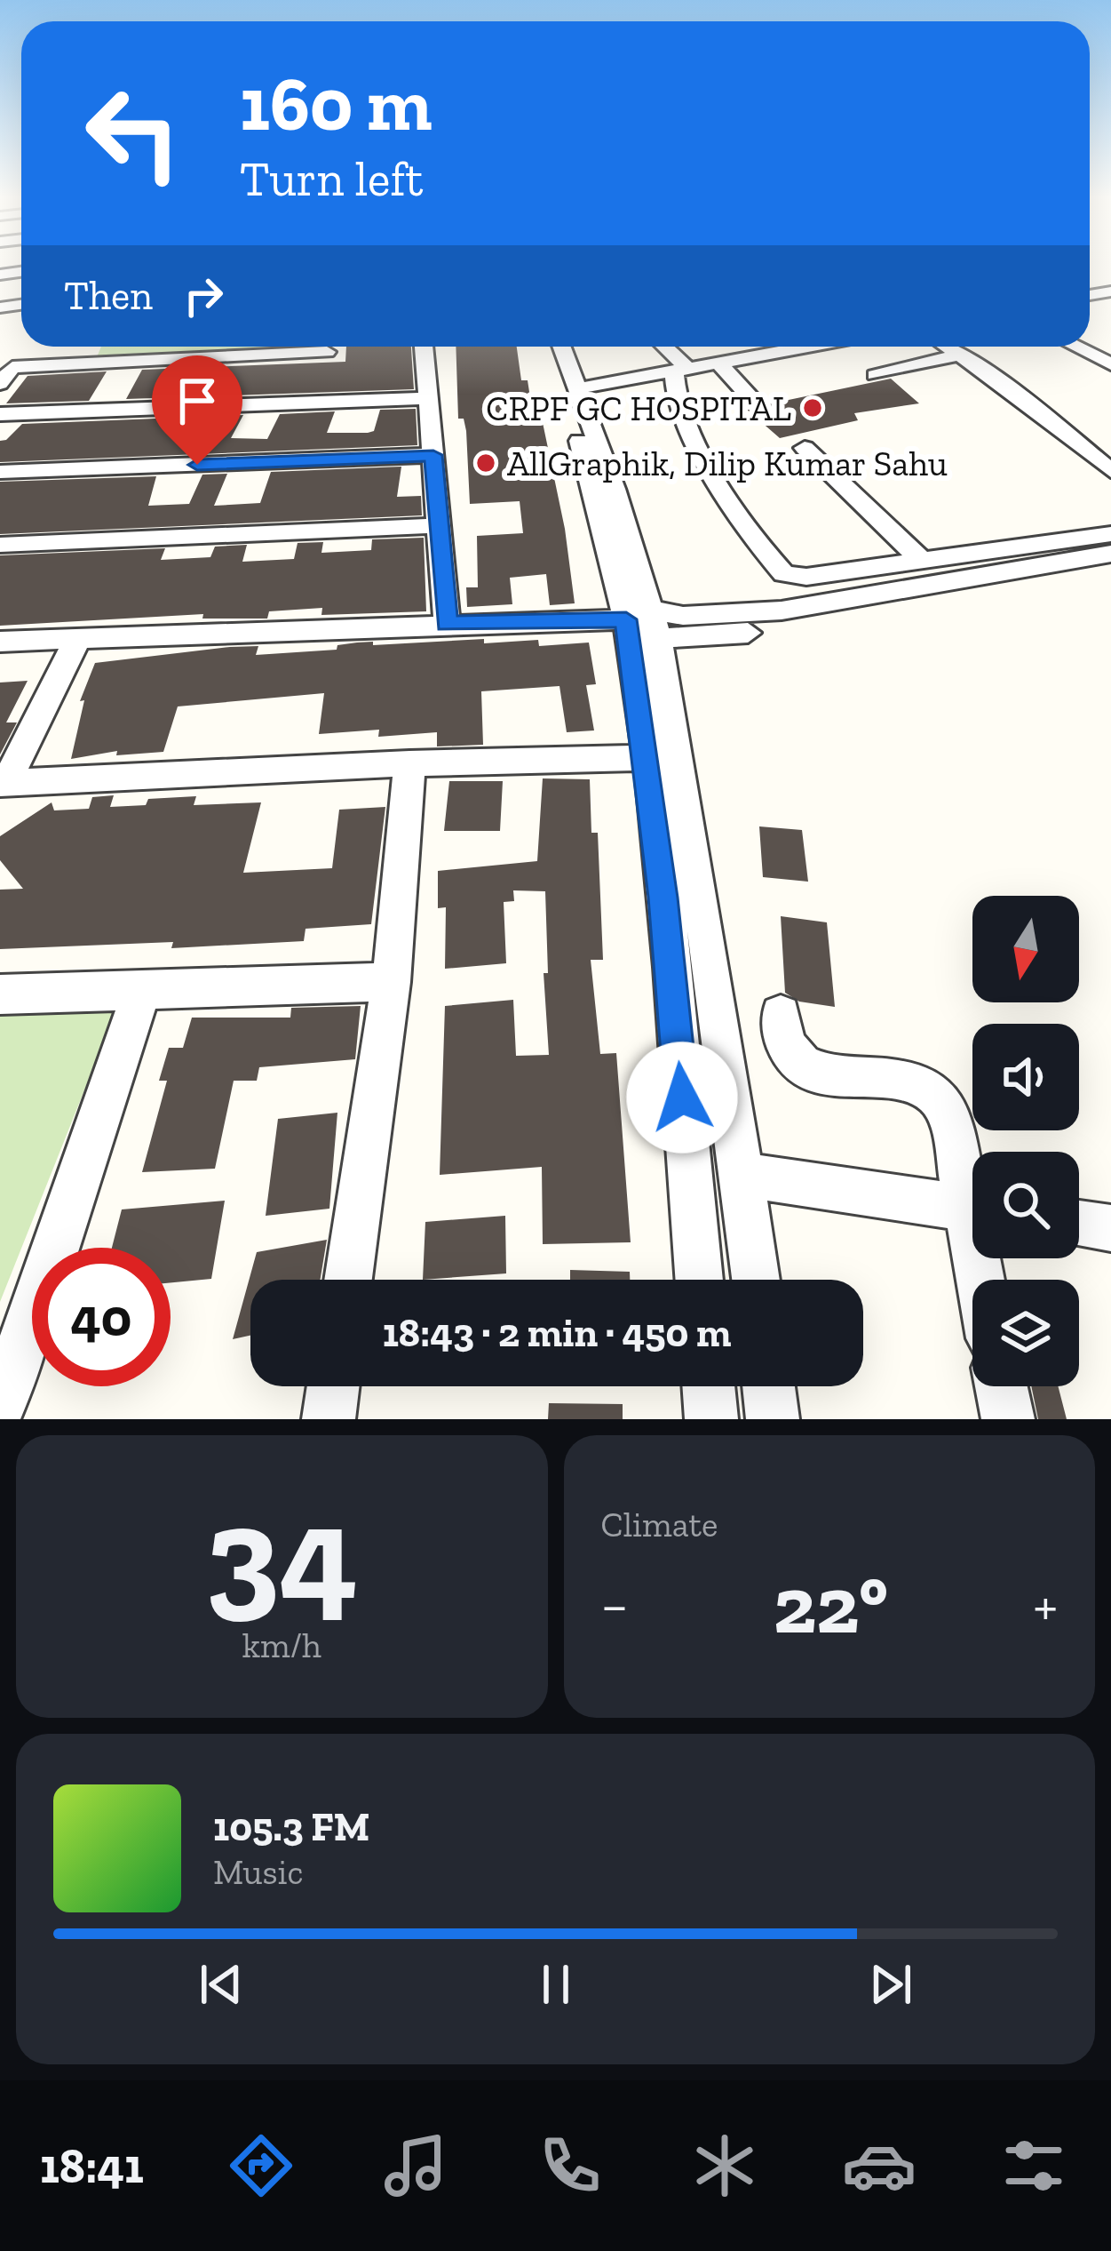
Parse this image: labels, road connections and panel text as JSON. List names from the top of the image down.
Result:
{
  "places": ["CRPF GC HOSPITAL", "AllGraphik, Dilip Kumar Sahu"],
  "north": "bottom",
  "page": {
    "turn": ["160 m", "Turn left"],
    "then": "Then",
    "limit": "40",
    "trip": "18:43 · 2 min · 450 m",
    "tile": [
      ["34", "km/h"],
      "Climate"
    ],
    "heat": ["−", "22°", "+"],
    "song": ["105.3 FM", "Music"],
    "tabs": "18:41"
  }
}
